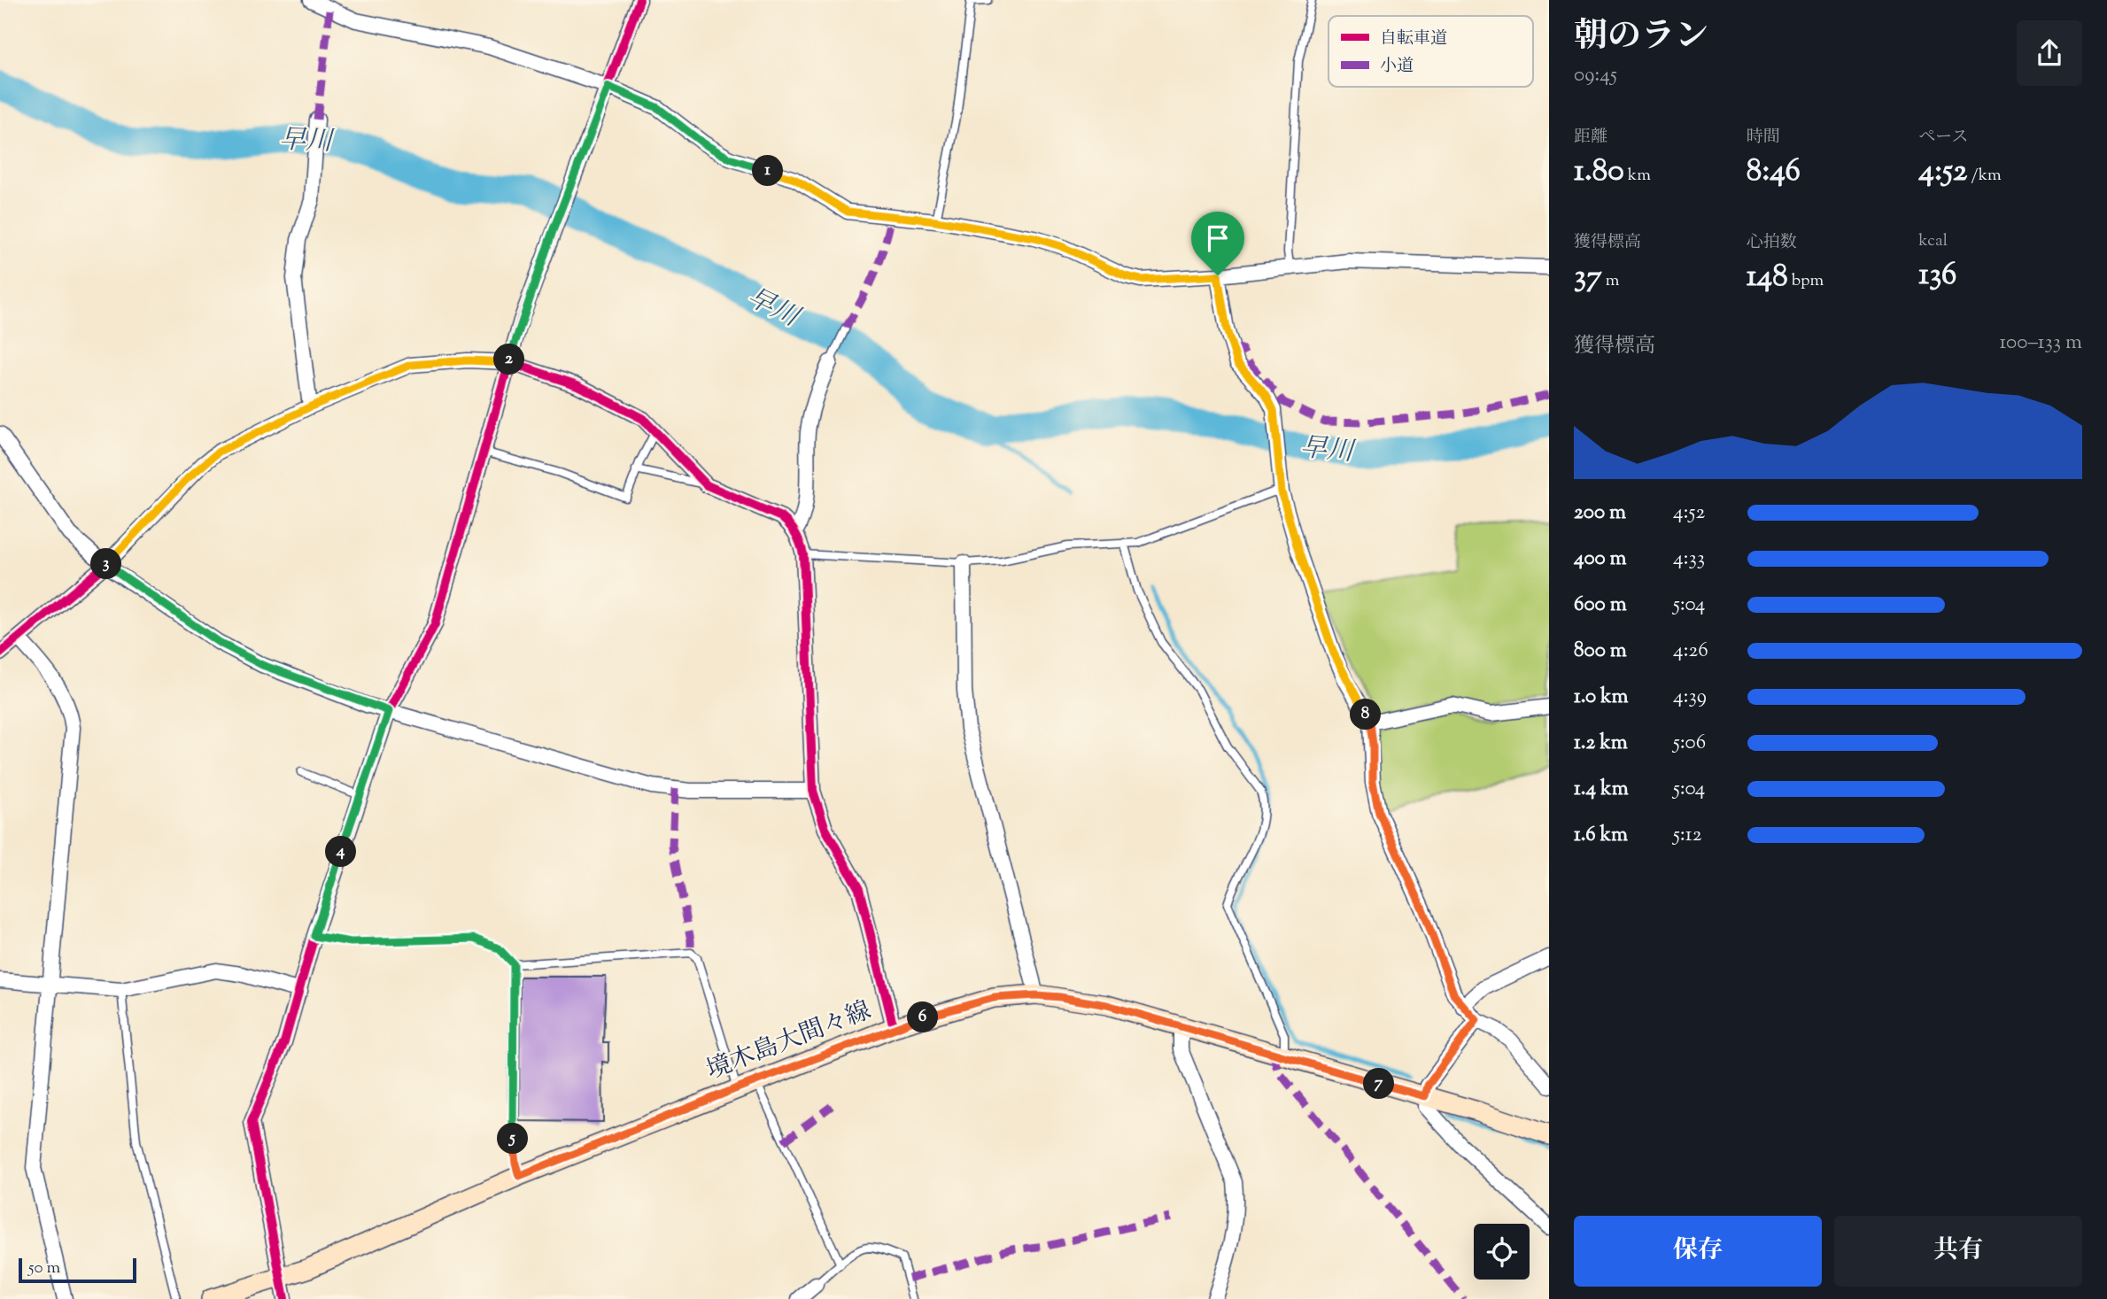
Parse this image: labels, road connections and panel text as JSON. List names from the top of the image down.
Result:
{
  "streets": {
    "main road": ["境木島大間々線"]
  },
  "water": ["早川"],
  "legend": ["自転車道", "小道"],
  "scale_bar": "50 m",
  "page": {
    "heading": ["朝のラン", "09:45"],
    "stats": [
      ["距離", "1.80 km"],
      ["時間", "8:46"],
      ["ペース", "4:52 /km"],
      ["獲得標高", "37 m"],
      ["心拍数", "148 bpm"],
      ["kcal", "136"]
    ],
    "pins": [
      "1",
      "2",
      "3",
      "8",
      "4",
      "6",
      "7",
      "5"
    ],
    "chart": ["獲得標高", "100–133 m"],
    "list": [
      {
        "name": "200 m",
        "note": "4:52"
      },
      {
        "name": "400 m",
        "note": "4:33"
      },
      {
        "name": "600 m",
        "note": "5:04"
      },
      {
        "name": "800 m",
        "note": "4:26"
      },
      {
        "name": "1.0 km",
        "note": "4:39"
      },
      {
        "name": "1.2 km",
        "note": "5:06"
      },
      {
        "name": "1.4 km",
        "note": "5:04"
      },
      {
        "name": "1.6 km",
        "note": "5:12"
      }
    ],
    "buttons": ["保存", "共有"],
    "scale": "50 m"
  }
}
